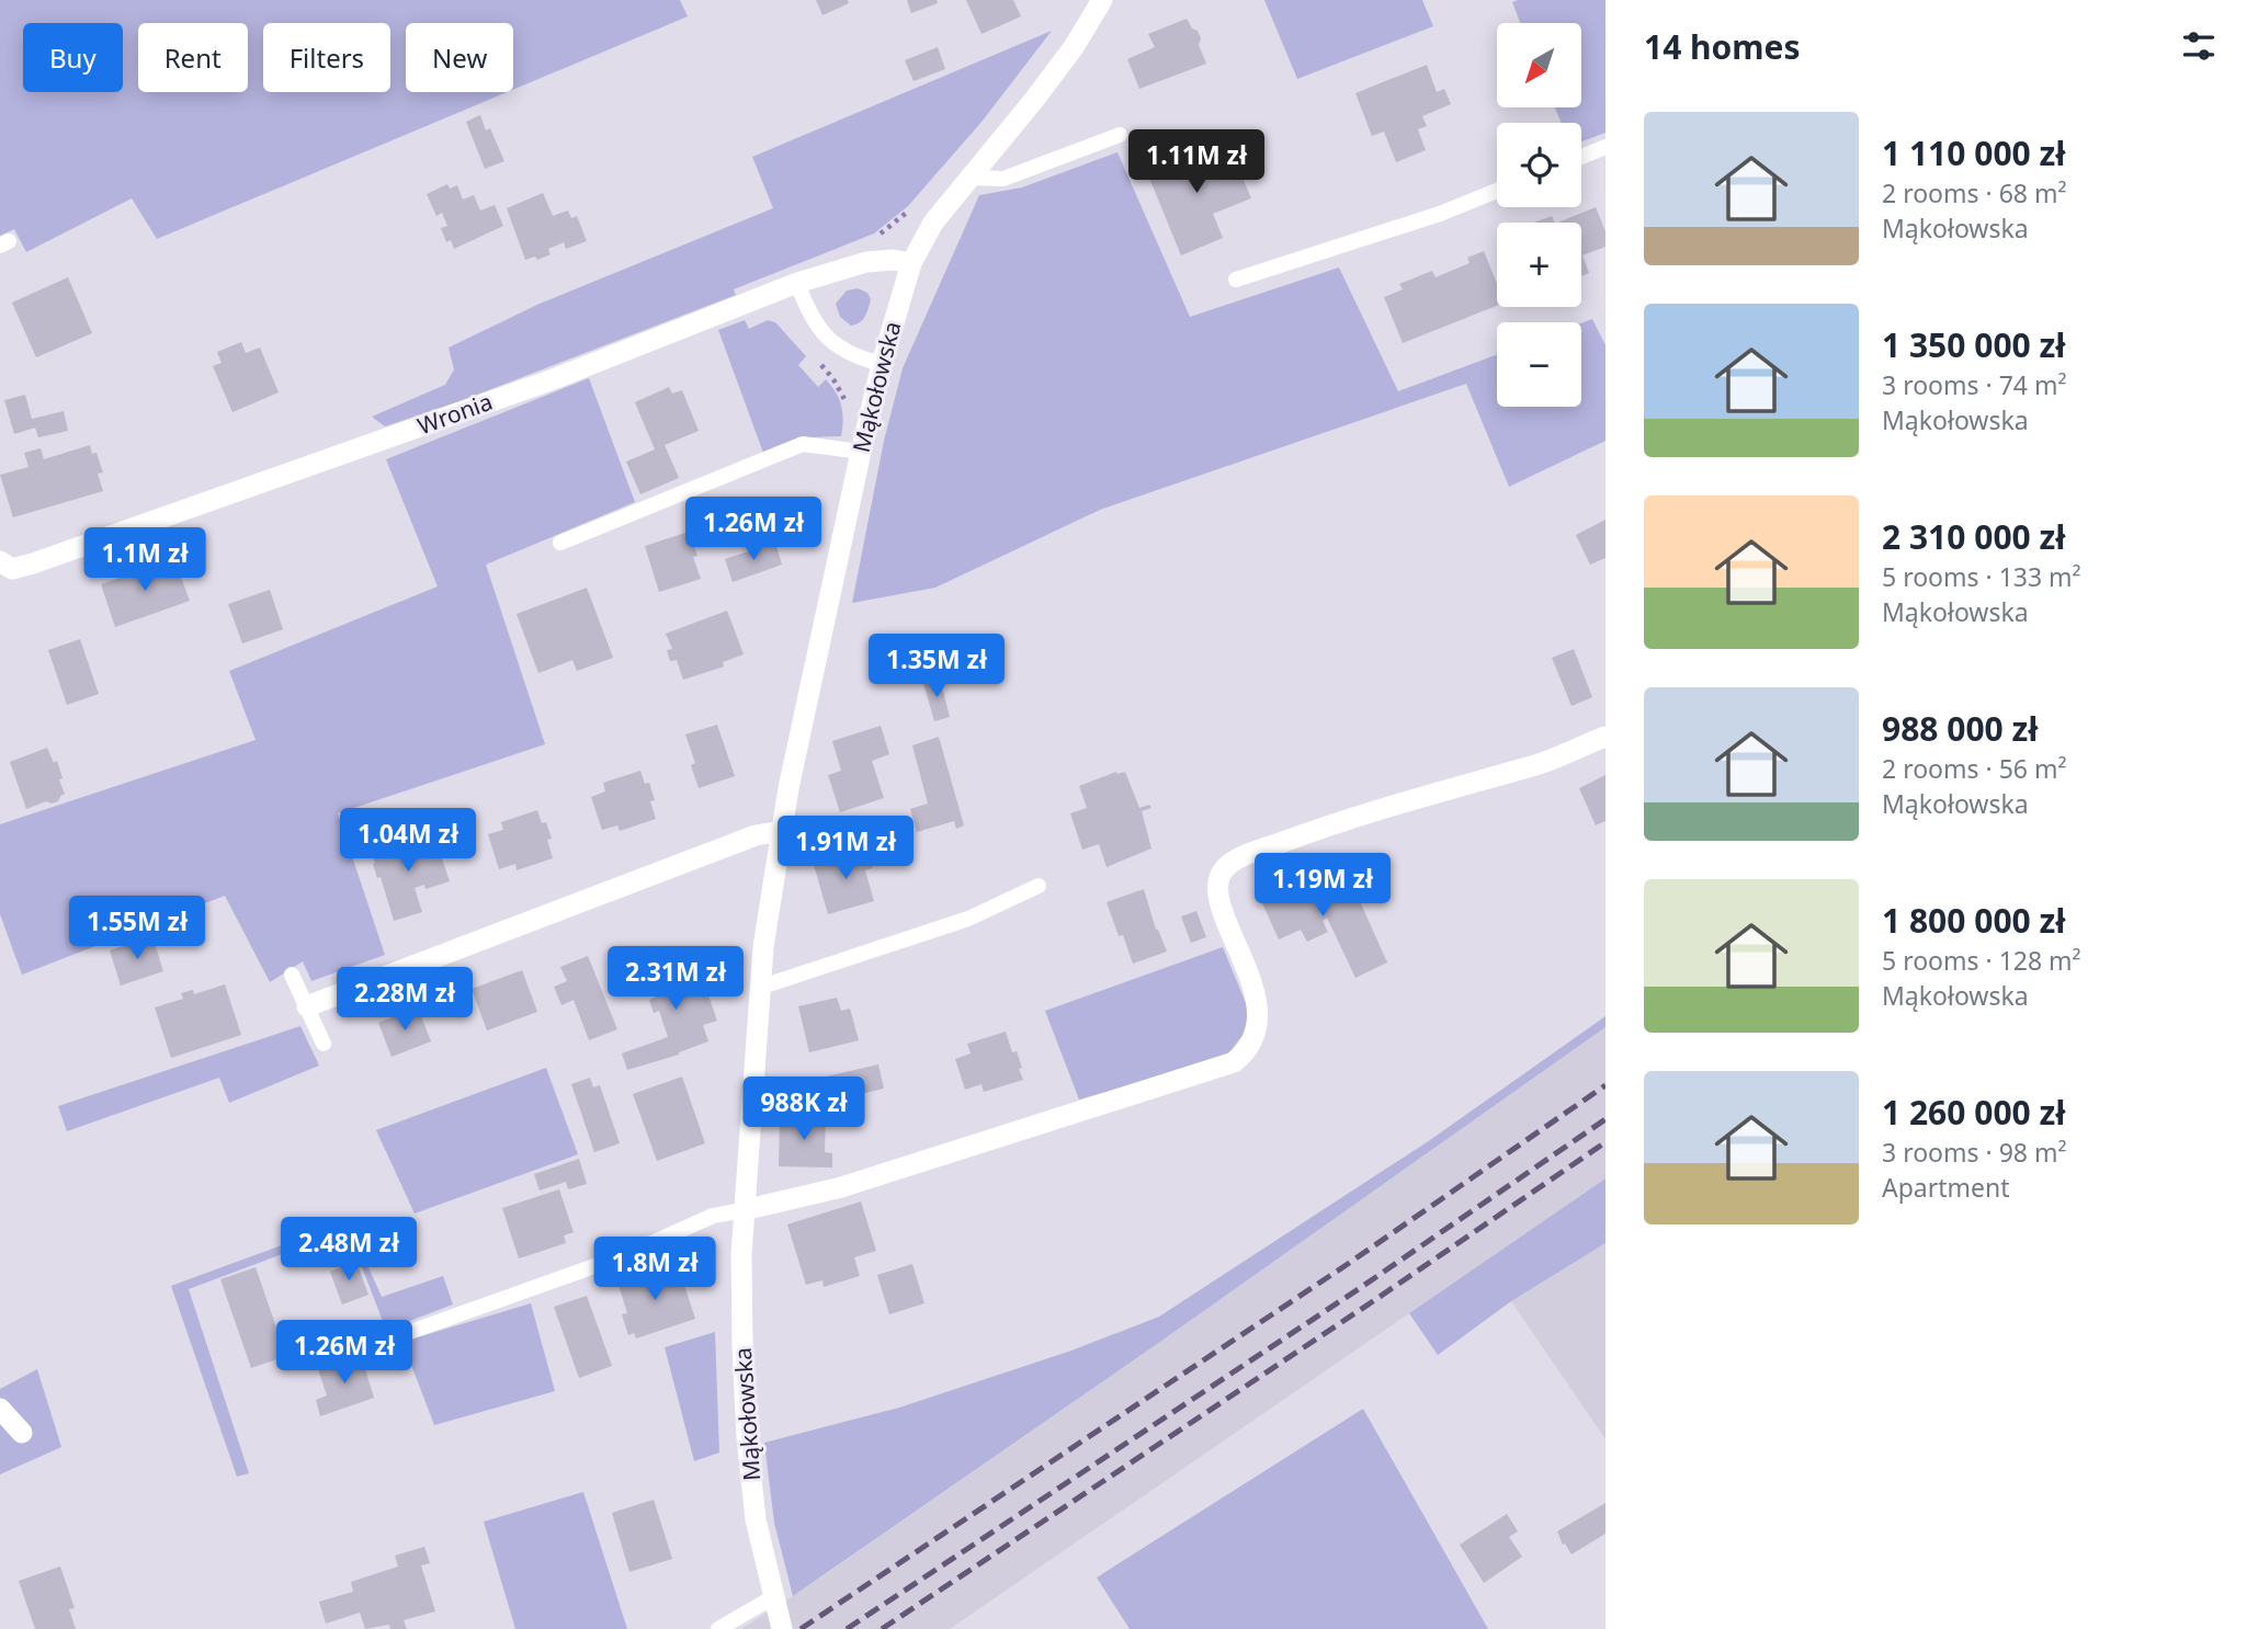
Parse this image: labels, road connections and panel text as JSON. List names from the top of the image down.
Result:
{
  "streets": {
    "street": ["Mąkołowska", "Wronia"]
  },
  "crossings": [
    ["Mąkołowska", "Wronia"]
  ],
  "north": "bottom left",
  "page": {
    "heading": "14 homes",
    "map_buttons": ["+", "−"],
    "chip": [
      "Buy",
      "Rent",
      "Filters",
      "New"
    ],
    "list": [
      {
        "name": "1 110 000 zł",
        "note": "2 rooms · 68 m² · Mąkołowska"
      },
      {
        "name": "1 350 000 zł",
        "note": "3 rooms · 74 m² · Mąkołowska"
      },
      {
        "name": "2 310 000 zł",
        "note": "5 rooms · 133 m² · Mąkołowska"
      },
      {
        "name": "988 000 zł",
        "note": "2 rooms · 56 m² · Mąkołowska"
      },
      {
        "name": "1 800 000 zł",
        "note": "5 rooms · 128 m² · Mąkołowska"
      },
      {
        "name": "1 260 000 zł",
        "note": "3 rooms · 98 m² · Apartment"
      }
    ],
    "price": [
      "1.11M zł",
      "1.26M zł",
      "1.1M zł",
      "1.35M zł",
      "1.04M zł",
      "1.91M zł",
      "1.19M zł",
      "1.55M zł",
      "2.31M zł",
      "2.28M zł",
      "988K zł",
      "2.48M zł",
      "1.8M zł",
      "1.26M zł"
    ]
  }
}
